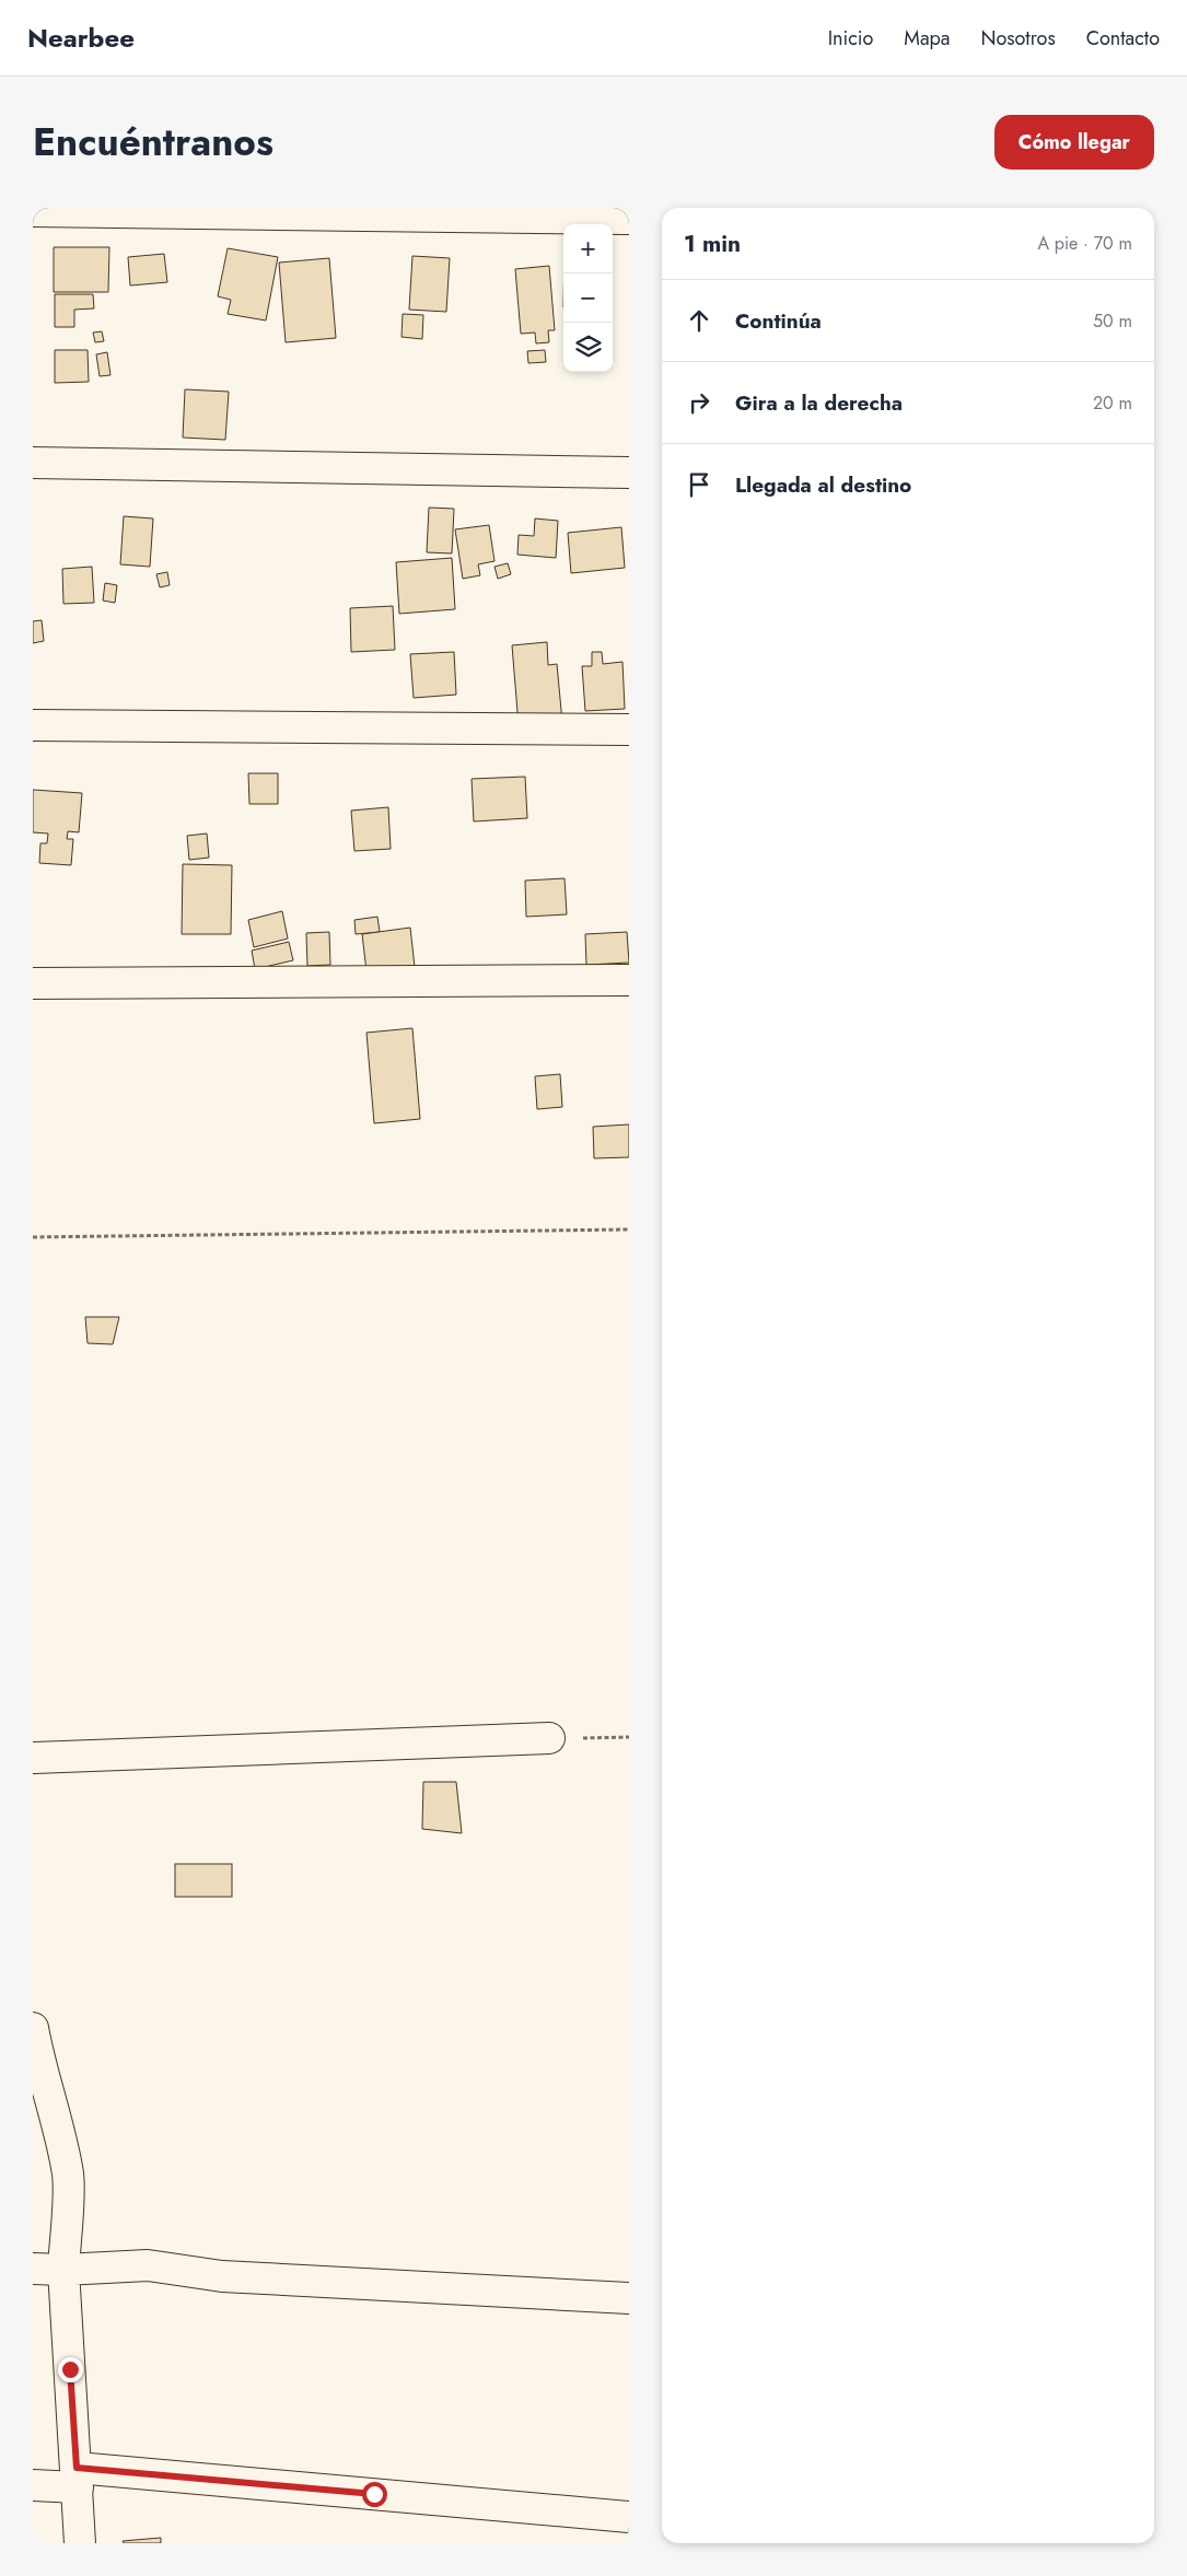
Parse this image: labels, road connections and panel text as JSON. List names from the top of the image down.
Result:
{
  "page": {
    "header": "Nearbee",
    "nav": [
      "Inicio",
      "Mapa",
      "Nosotros",
      "Contacto"
    ],
    "title": "Encuéntranos",
    "buttons": "Cómo llegar",
    "heading": ["1 min", "A pie · 70 m"],
    "map_buttons": ["+", "−"],
    "list": [
      ["Continúa", "50 m"],
      ["Gira a la derecha", "20 m"],
      "Llegada al destino"
    ]
  }
}
